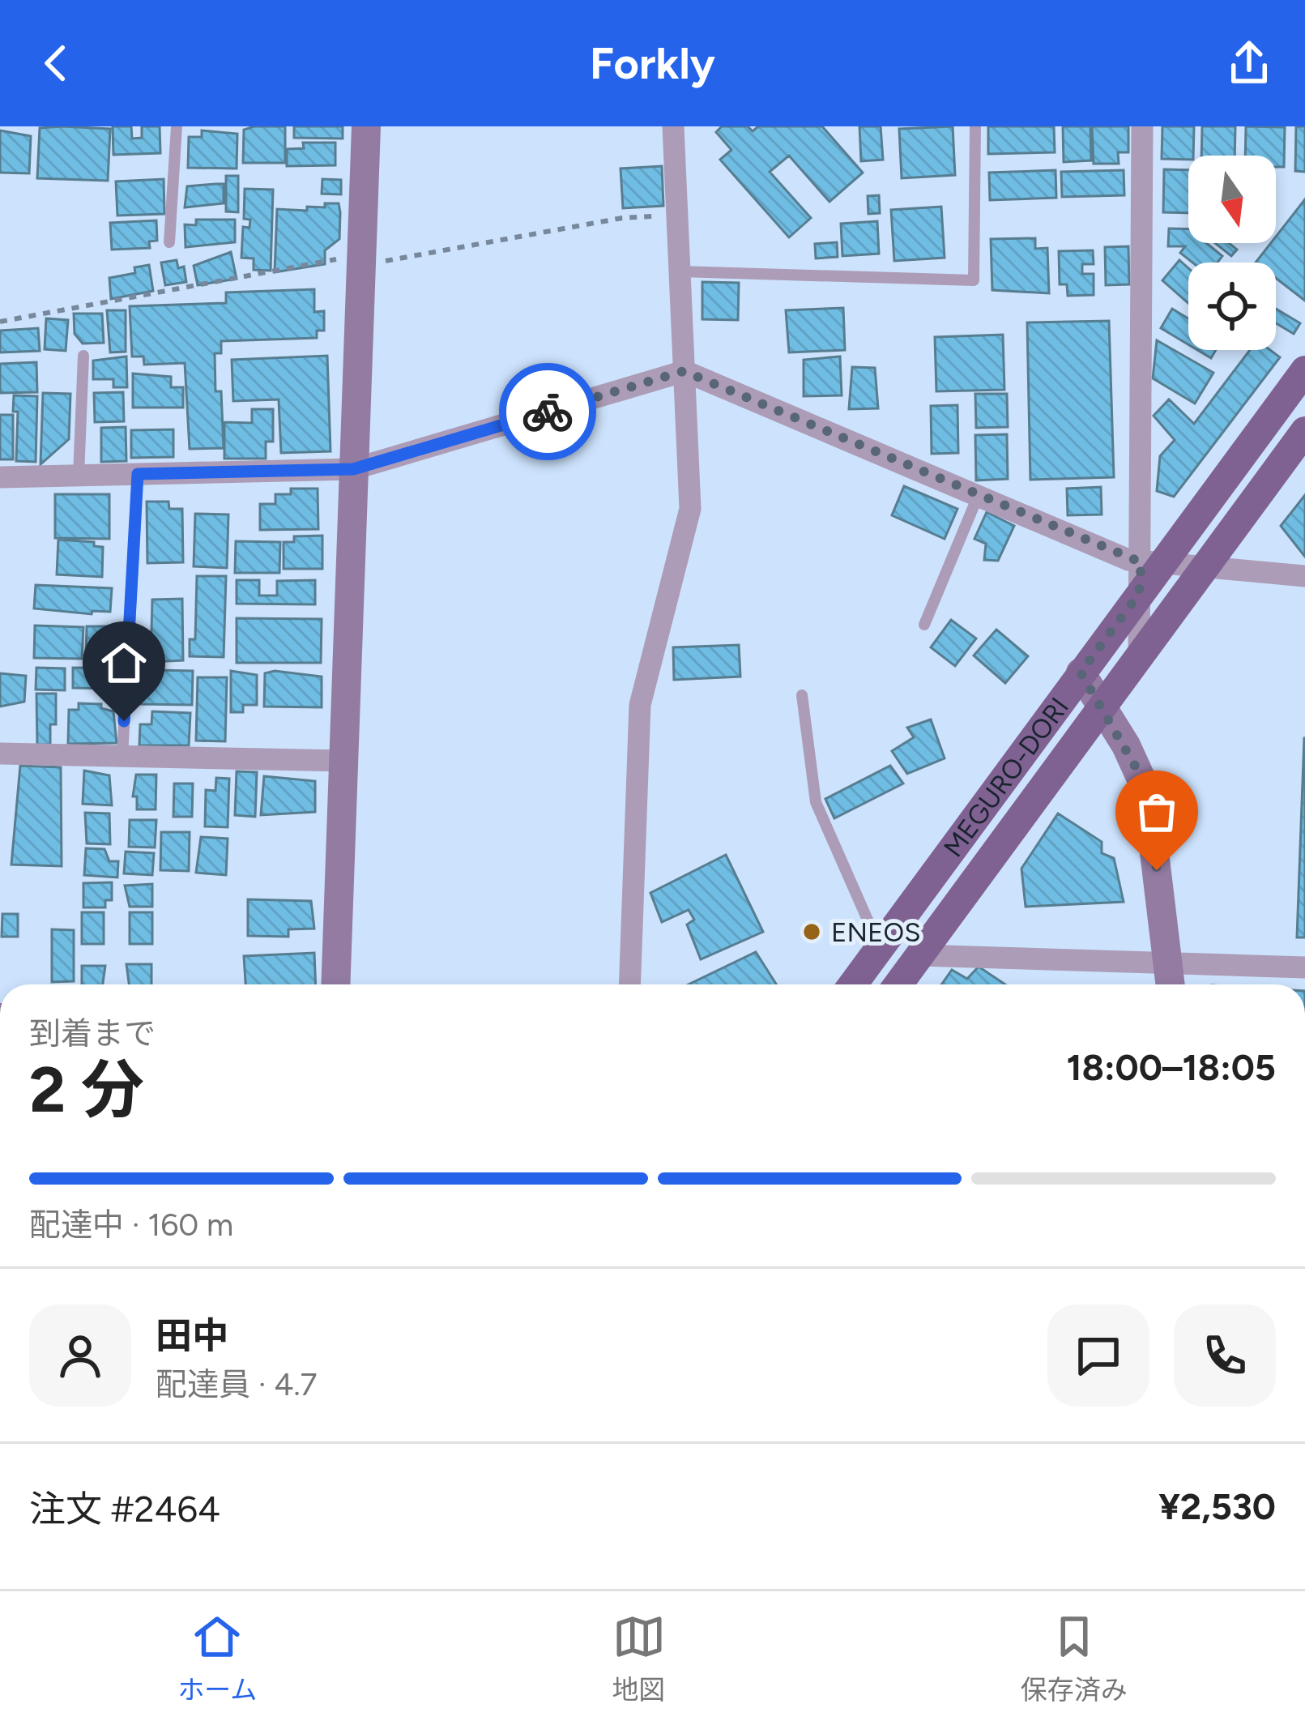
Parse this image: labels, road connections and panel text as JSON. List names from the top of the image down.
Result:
{
  "streets": {
    "main road": ["MEGURO-DORI"]
  },
  "places": ["ENEOS"],
  "north": "bottom",
  "page": {
    "header": "Forkly",
    "heading": ["2 分", "到着まで", "18:00–18:05"],
    "panel": [
      "田中",
      "配達員 · 4.7",
      "注文 #2464",
      "¥2,530"
    ],
    "bar": "配達中 · 160 m",
    "tabs": ["ホーム", "地図", "保存済み"]
  }
}
